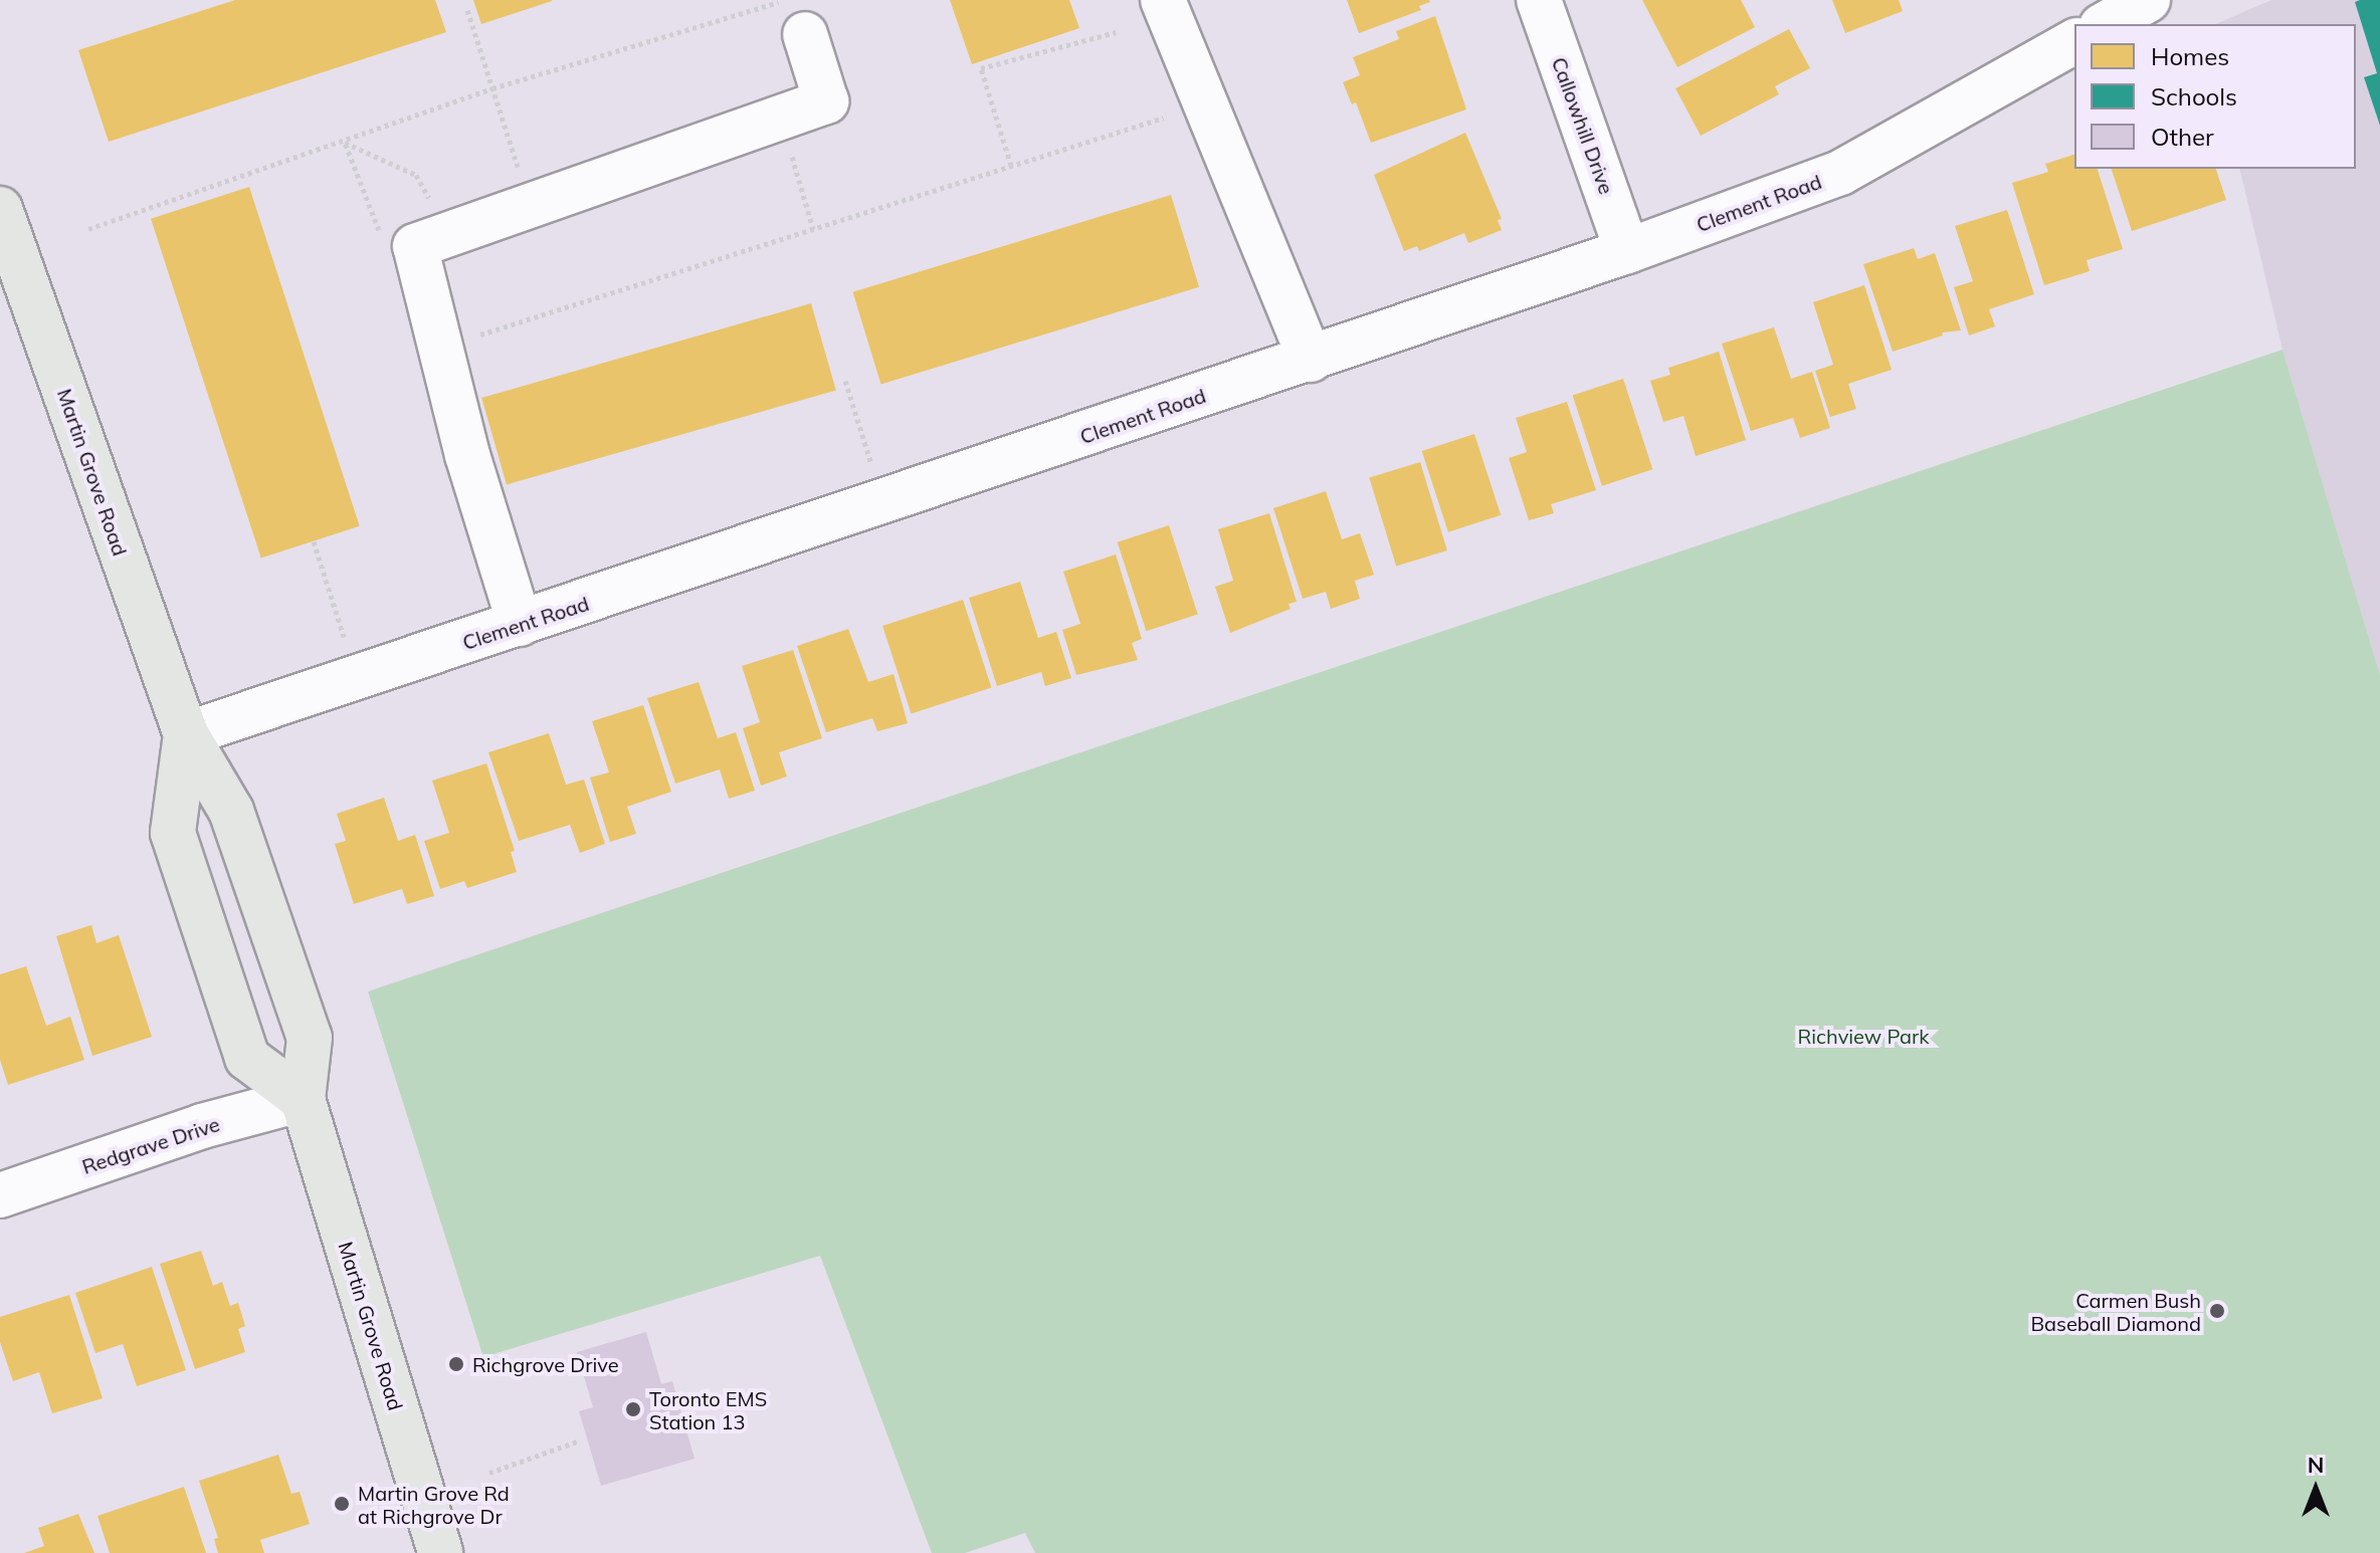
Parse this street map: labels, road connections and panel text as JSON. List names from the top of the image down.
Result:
{
  "streets": {
    "main road": ["Martin Grove Road"],
    "street": ["Callowhill Drive", "Clement Road", "Redgrave Drive"]
  },
  "crossings": [
    ["Callowhill Drive", "Clement Road"],
    ["Clement Road", "Martin Grove Road"],
    ["Martin Grove Road", "Redgrave Drive"]
  ],
  "parks": ["Richview Park"],
  "places": [
    "Carmen Bush Baseball Diamond",
    "Richgrove Drive",
    "Toronto EMS Station 13",
    "Martin Grove Rd at Richgrove Dr"
  ],
  "legend": ["Homes", "Schools", "Other"],
  "north": "top"
}
